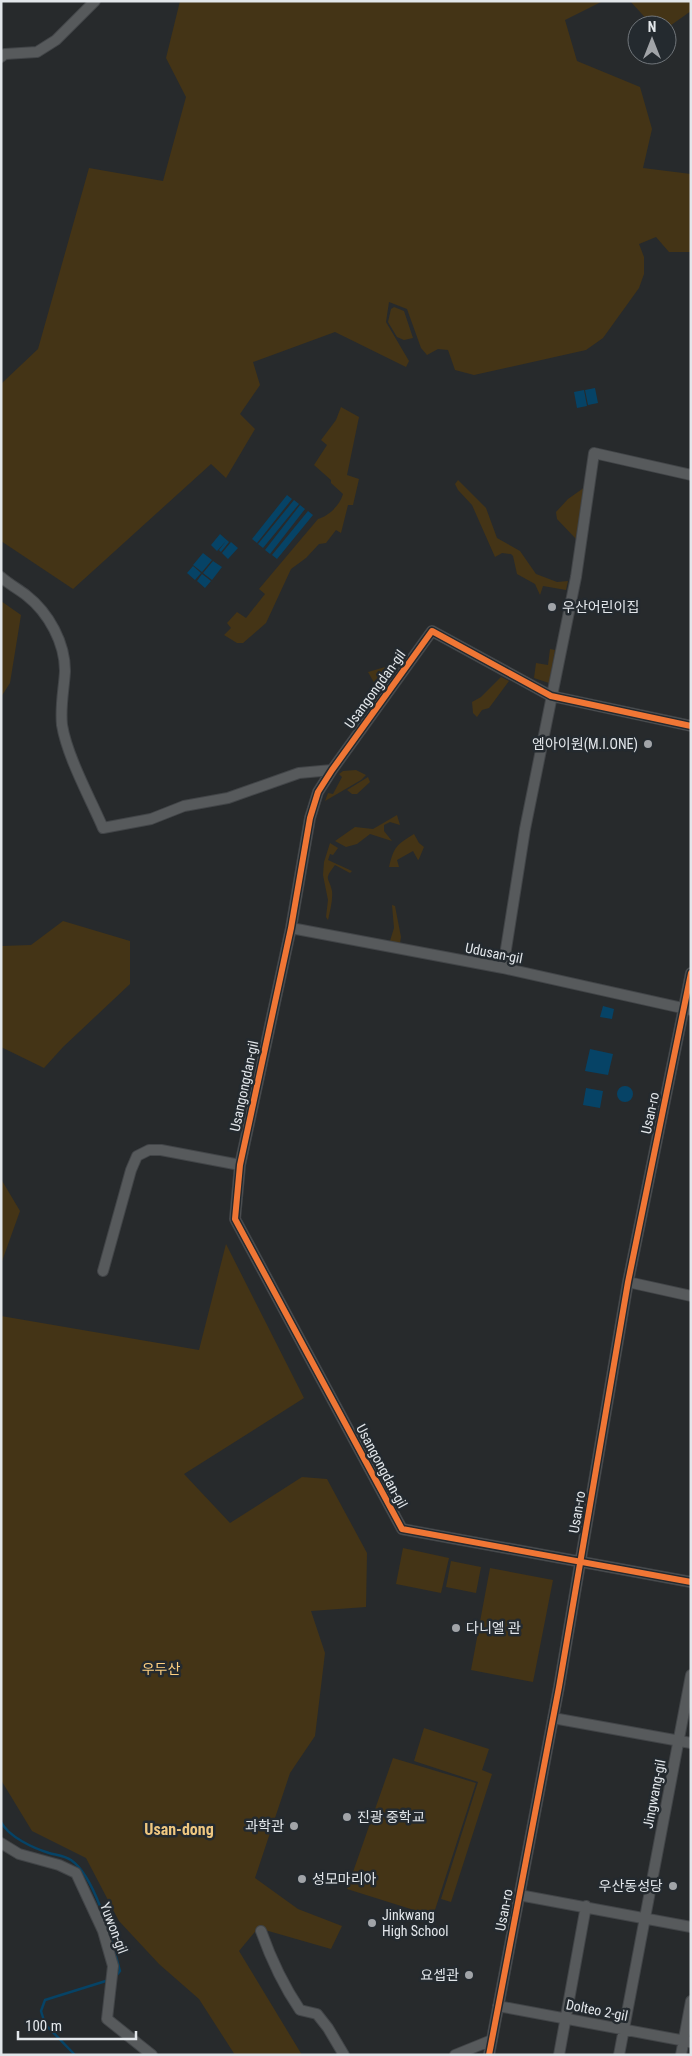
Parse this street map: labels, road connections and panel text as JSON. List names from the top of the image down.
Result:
{
  "streets": {
    "street": [
      "Usangongdan-gil",
      "Udusan-gil",
      "Usan-ro",
      "Jingwang-gil",
      "Yuwon-gil",
      "Dolteo 2-gil"
    ]
  },
  "crossings": [
    ["Usangongdan-gil", "Udusan-gil"],
    ["Usangongdan-gil", "Usan-ro"],
    ["Udusan-gil", "Usan-ro"],
    ["Usan-ro", "Dolteo 2-gil"],
    ["Jingwang-gil", "Dolteo 2-gil"]
  ],
  "districts": ["Usan-dong"],
  "parks": ["우두산"],
  "places": [
    "우산어린이집",
    "엠아이원(M.I.ONE)",
    "다니엘 관",
    "진광 중학교",
    "과학관",
    "성모마리아",
    "우산동성당",
    "Jinkwang High School",
    "요셉관"
  ],
  "scale_bar": "100 m",
  "north": "top"
}
